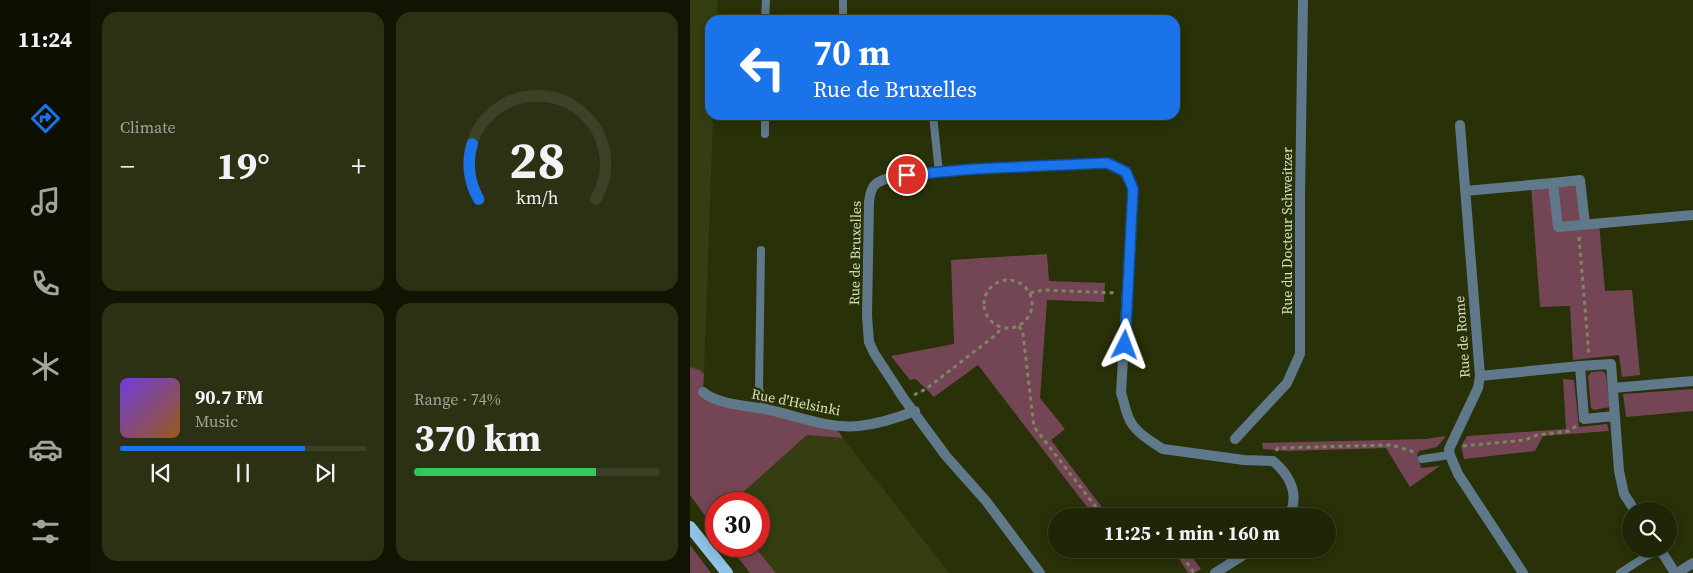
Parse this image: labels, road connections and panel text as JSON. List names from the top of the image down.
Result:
{
  "streets": {
    "street": [
      "Rue du Docteur Schweitzer",
      "Rue de Bruxelles",
      "Rue de Rome",
      "Rue d'Helsinki"
    ]
  },
  "crossings": [
    ["Rue de Bruxelles", "Rue d'Helsinki"]
  ],
  "page": {
    "tabs": "11:24",
    "tile": [
      "Climate",
      ["Range · 74%", "370 km"]
    ],
    "turn": ["70 m", "Rue de Bruxelles"],
    "heat": ["−", "19°", "+"],
    "song": ["90.7 FM", "Music"],
    "limit": "30",
    "trip": "11:25 · 1 min · 160 m",
    "gauge": ["28", "km/h"]
  }
}
